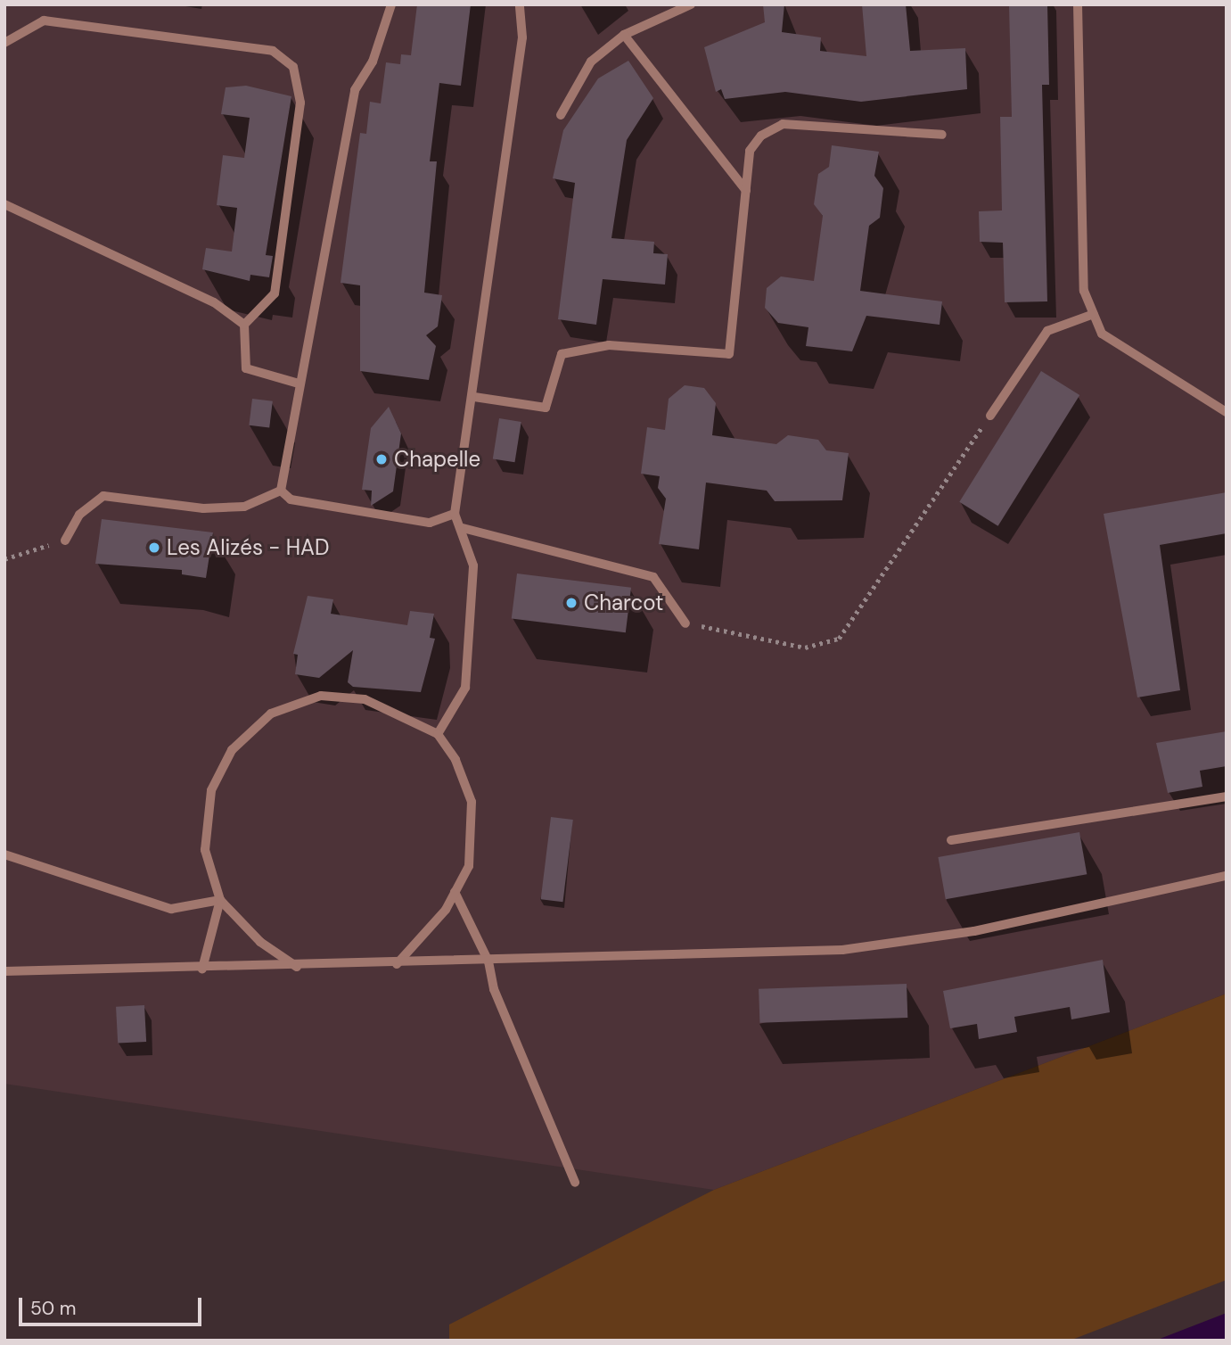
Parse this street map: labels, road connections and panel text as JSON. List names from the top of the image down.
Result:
{
  "places": ["Chapelle", "Les Alizés - HAD", "Charcot"],
  "scale_bar": "50 m"
}
